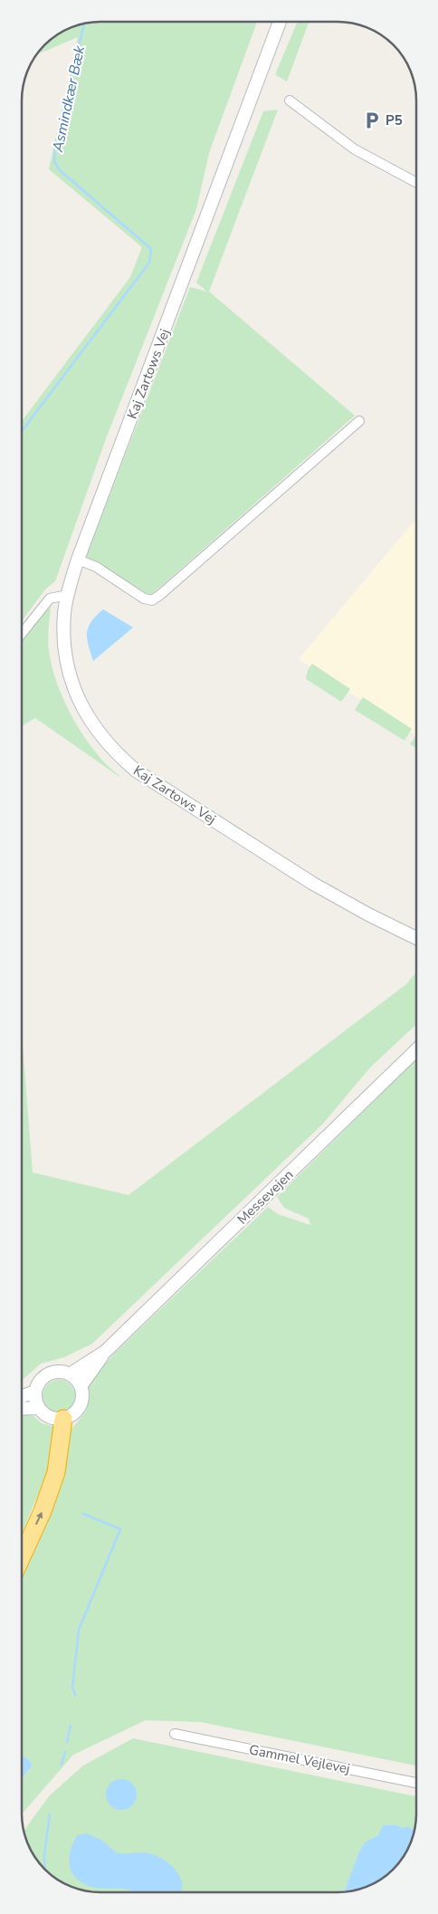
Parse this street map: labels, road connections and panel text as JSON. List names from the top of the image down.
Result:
{
  "streets": {
    "street": ["Kaj Zartows Vej", "Messevejen", "Gammel Vejlevej"]
  },
  "water": ["Asmindkær Bæk"],
  "places": {
    "parking": ["P5"]
  }
}
